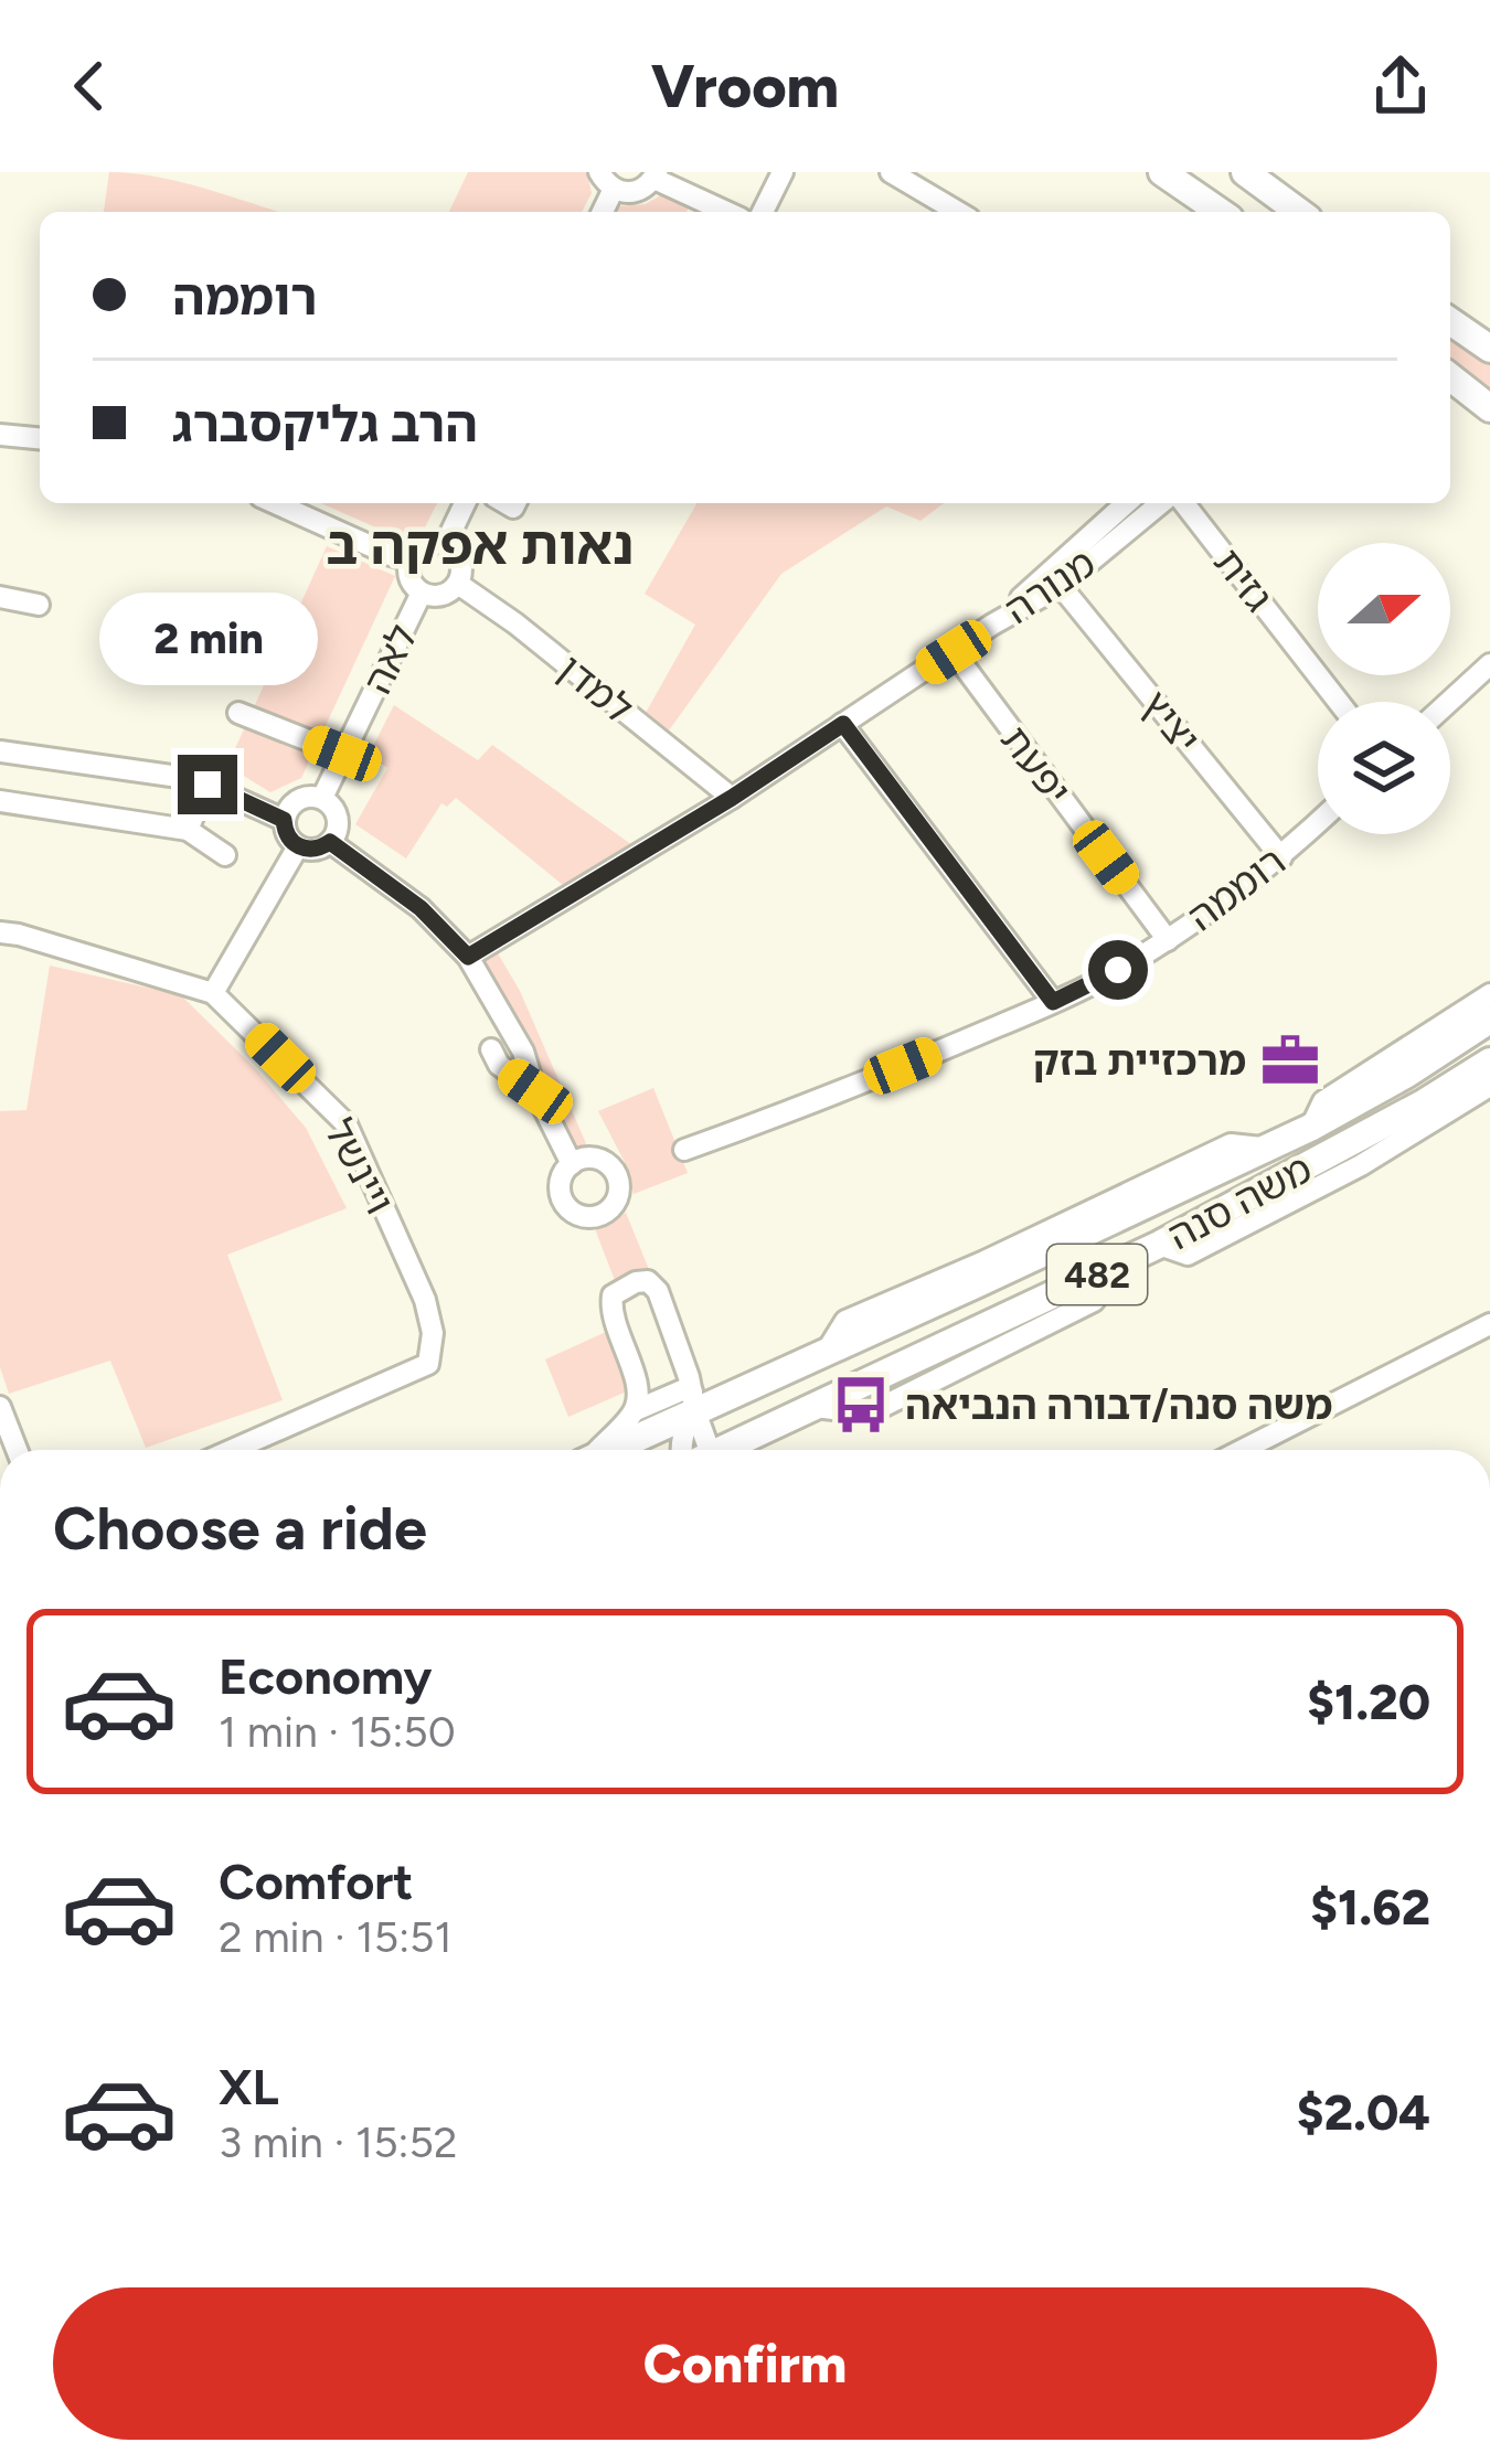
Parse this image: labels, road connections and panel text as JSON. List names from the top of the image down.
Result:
{
  "streets": {
    "main road": ["משה סנה", "482"],
    "street": [
      "גזית",
      "מנורה",
      "לאה",
      "למדן",
      "יציץ",
      "יפעת",
      "רוממה",
      "ויינשל"
    ]
  },
  "crossings": [
    ["מנורה", "למדן"],
    ["מנורה", "יציץ"],
    ["מנורה", "יפעת"],
    ["לאה", "למדן"],
    ["יציץ", "רוממה"],
    ["יפעת", "רוממה"],
    ["משה סנה", "482"]
  ],
  "districts": ["נאות אפקה ב"],
  "places": {
    "office": ["מרכזיית בזק"],
    "bus stop": ["משה סנה/דבורה הנביאה"]
  },
  "north": "right",
  "page": {
    "header": "Vroom",
    "banner": ["רוממה", "הרב גליקסברג"],
    "bubble": "2 min",
    "heading": "Choose a ride",
    "list": [
      {
        "name": "Economy",
        "note": "1 min · 15:50",
        "value": "$1.20"
      },
      {
        "name": "Comfort",
        "note": "2 min · 15:51",
        "value": "$1.62"
      },
      {
        "name": "XL",
        "note": "3 min · 15:52",
        "value": "$2.04"
      }
    ],
    "buttons": "Confirm"
  }
}
